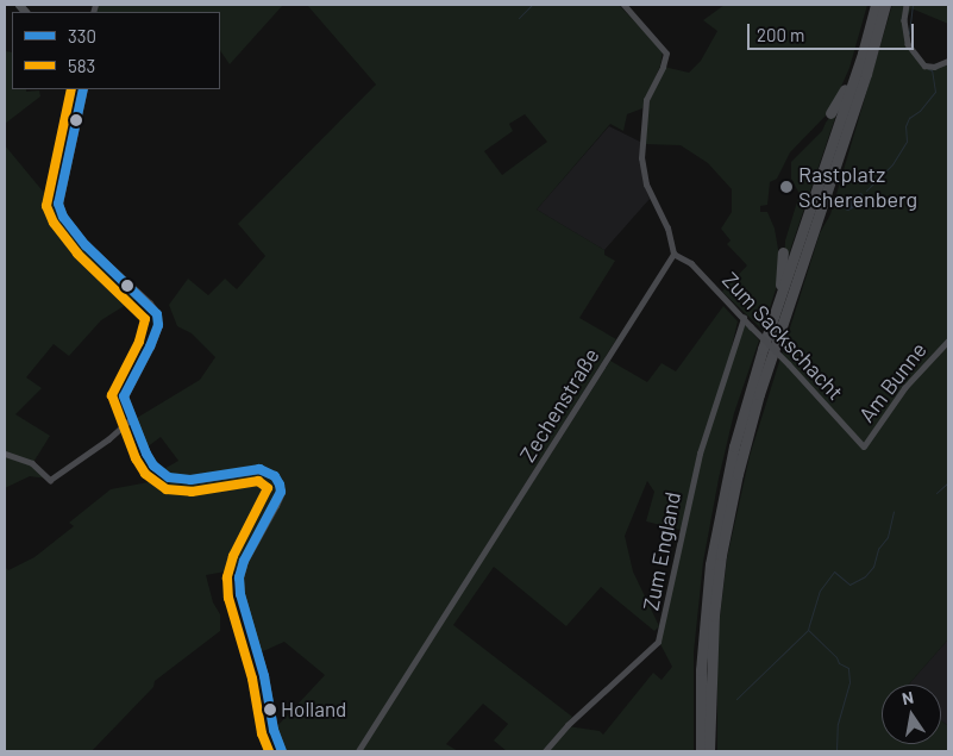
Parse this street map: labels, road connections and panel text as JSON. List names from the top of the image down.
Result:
{
  "streets": {
    "street": [
      "Zum Sackschacht",
      "Am Bunne",
      "Zechenstraße",
      "Zum England"
    ]
  },
  "crossings": [
    ["Zum Sackschacht", "Am Bunne"],
    ["Zum Sackschacht", "Zechenstraße"],
    ["Zum Sackschacht", "Zum England"]
  ],
  "places": ["Rastplatz Scherenberg", "Holland"],
  "lines": ["transit line 330", "transit line 583"],
  "legend": ["330", "583"],
  "scale_bar": "200 m",
  "north": "top"
}
